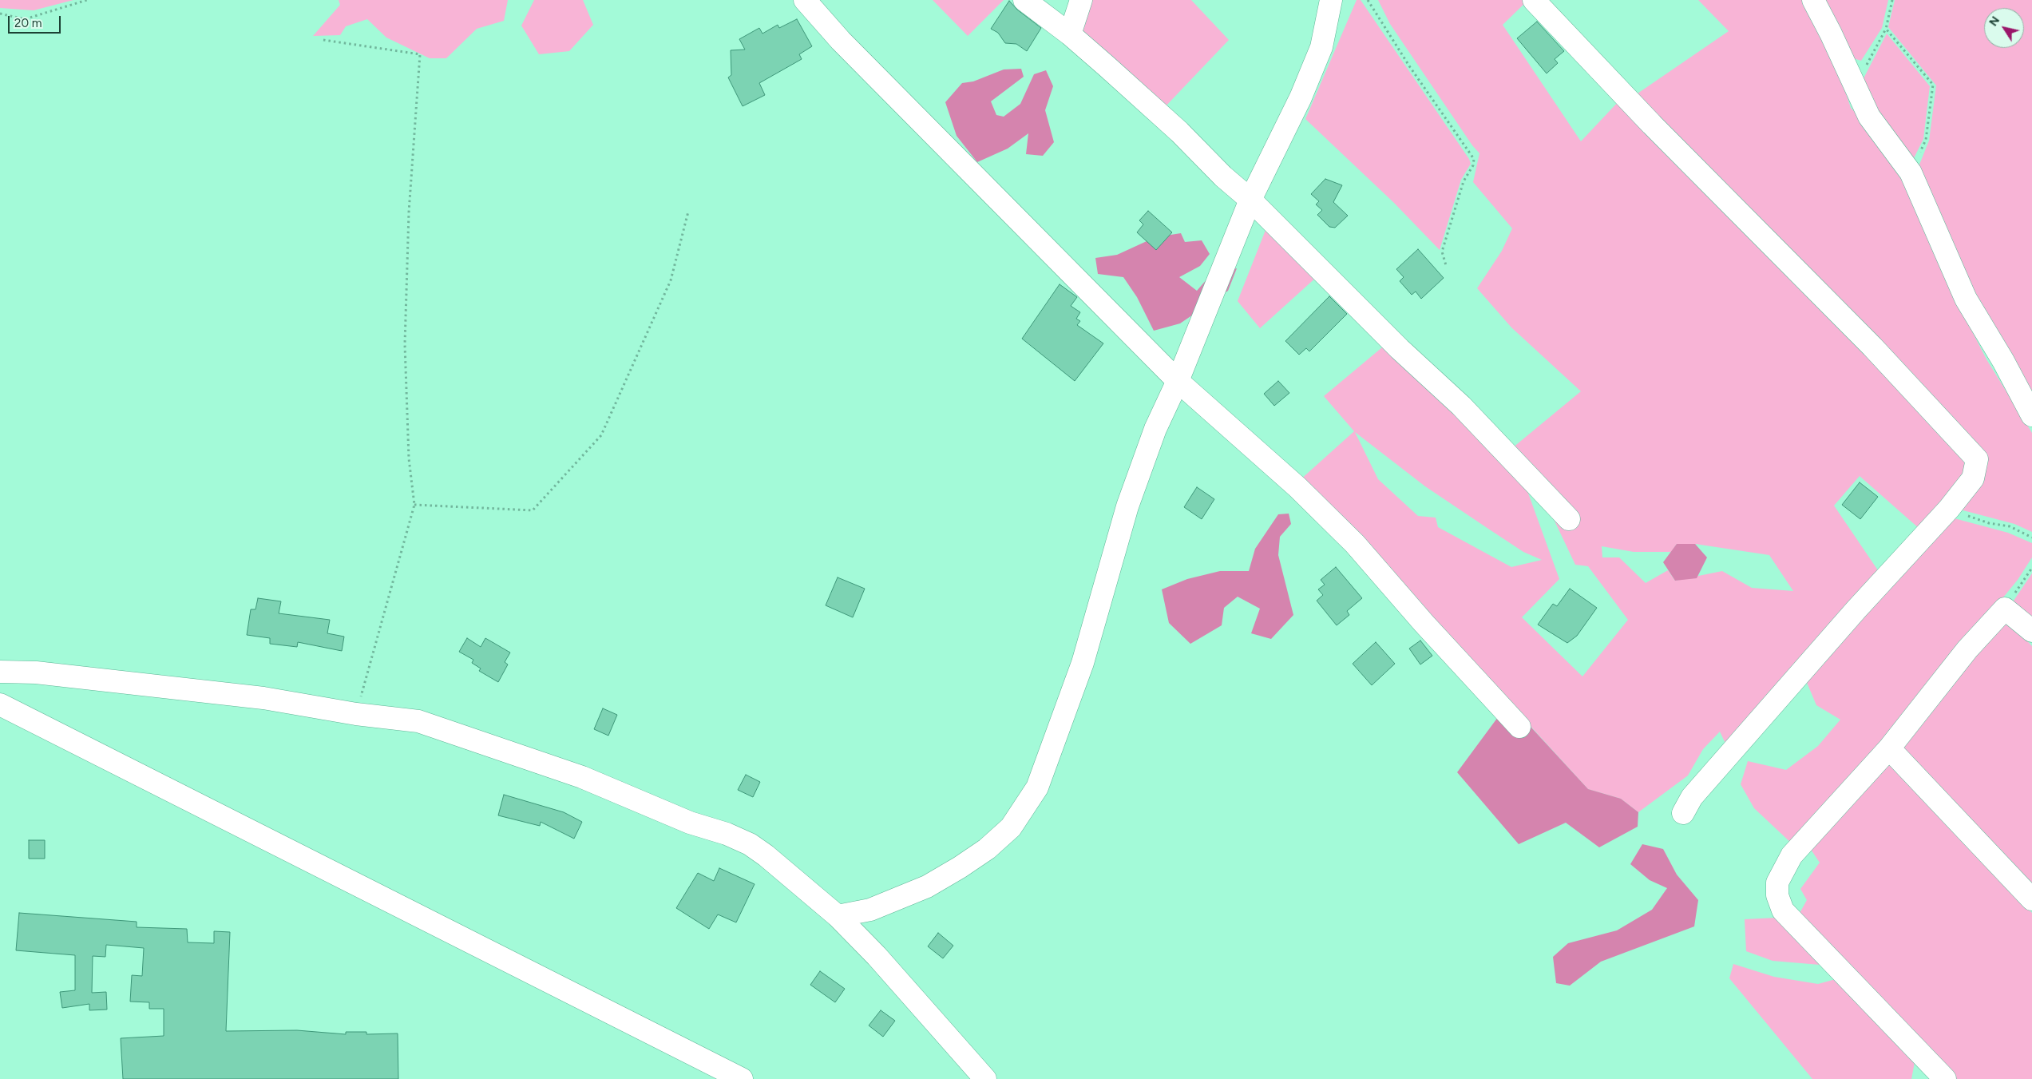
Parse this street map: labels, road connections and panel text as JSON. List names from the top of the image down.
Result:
{
  "scale_bar": "20 m",
  "north": "top left"
}
